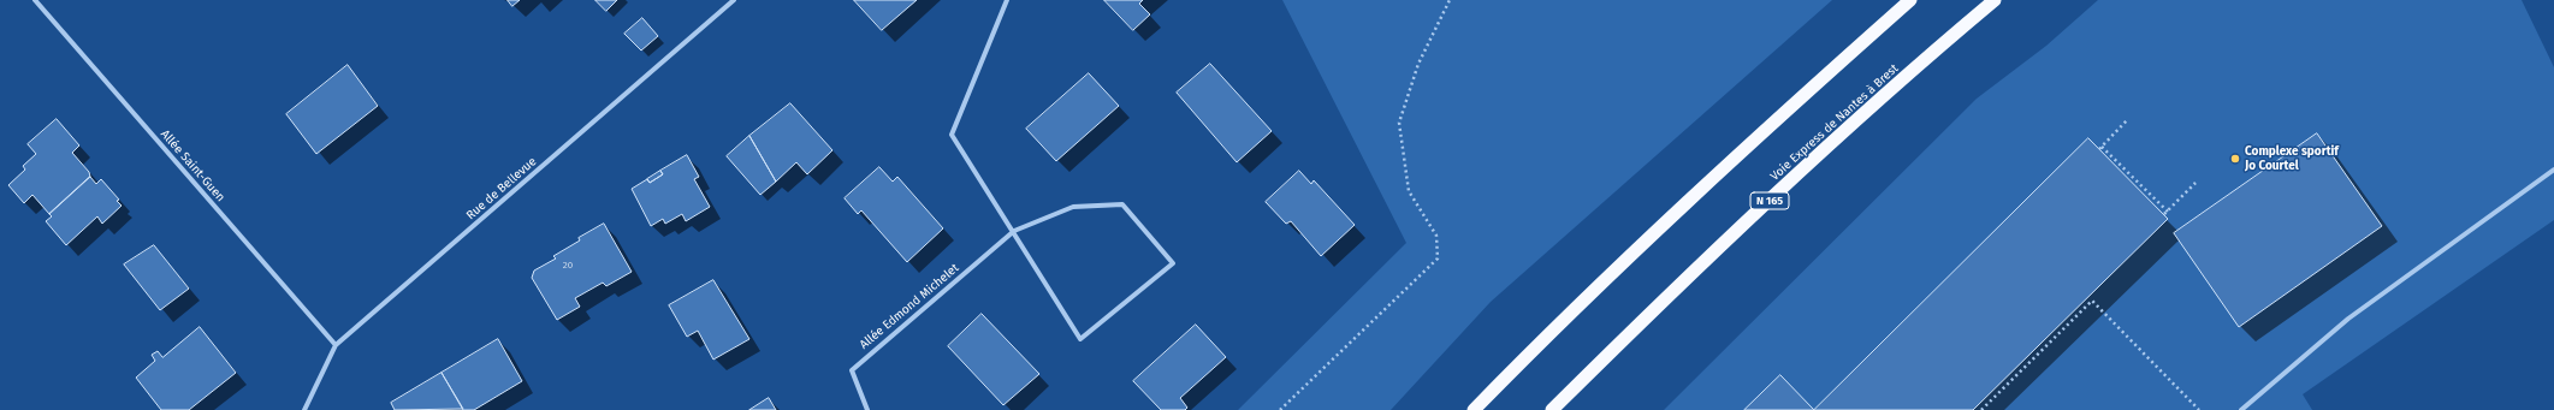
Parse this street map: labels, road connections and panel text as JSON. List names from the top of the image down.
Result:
{
  "streets": {
    "highway": ["Voie Express de Nantes à Brest", "N 165"],
    "street": ["Allée Saint-Guen", "Rue de Bellevue", "Allée Edmond Michelet"]
  },
  "crossings": [
    ["Allée Saint-Guen", "Rue de Bellevue"]
  ],
  "places": ["Complexe sportif Jo Courtel"],
  "house_numbers": ["20"]
}
